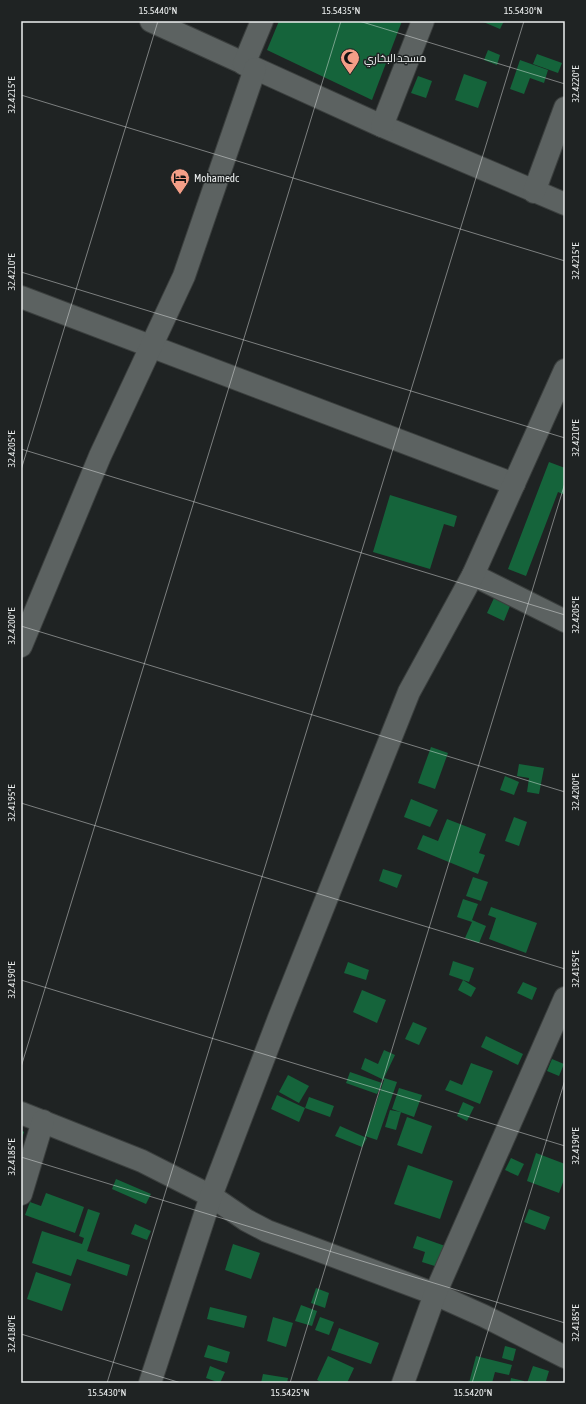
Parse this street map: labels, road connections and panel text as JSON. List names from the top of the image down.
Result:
{
  "places": {
    "mosque": ["مسجد البخاري"],
    "hotel": ["Mohamedc"]
  },
  "coordinates": [
    "15.5440°N",
    "15.5435°N",
    "15.5430°N",
    "32.4220°E",
    "32.4215°E",
    "32.4210°E",
    "32.4205°E",
    "32.4200°E",
    "32.4195°E",
    "32.4190°E",
    "32.4185°E",
    "32.4180°E",
    "15.5425°N",
    "15.5420°N"
  ]
}
